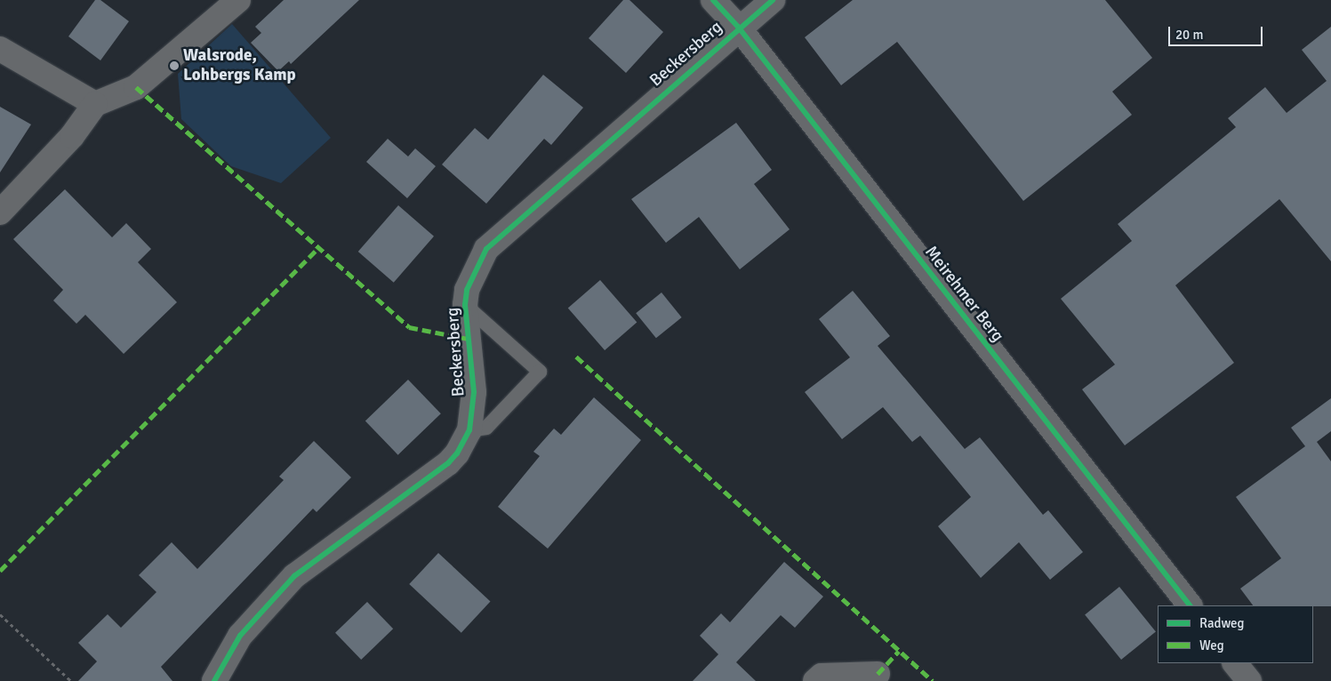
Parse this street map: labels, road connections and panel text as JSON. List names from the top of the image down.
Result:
{
  "streets": {
    "street": ["Beckersberg", "Meirehmer Berg"]
  },
  "crossings": [
    ["Beckersberg", "Meirehmer Berg"]
  ],
  "places": ["Walsrode, Lohbergs Kamp"],
  "legend": ["Radweg", "Weg"],
  "scale_bar": "20 m"
}
